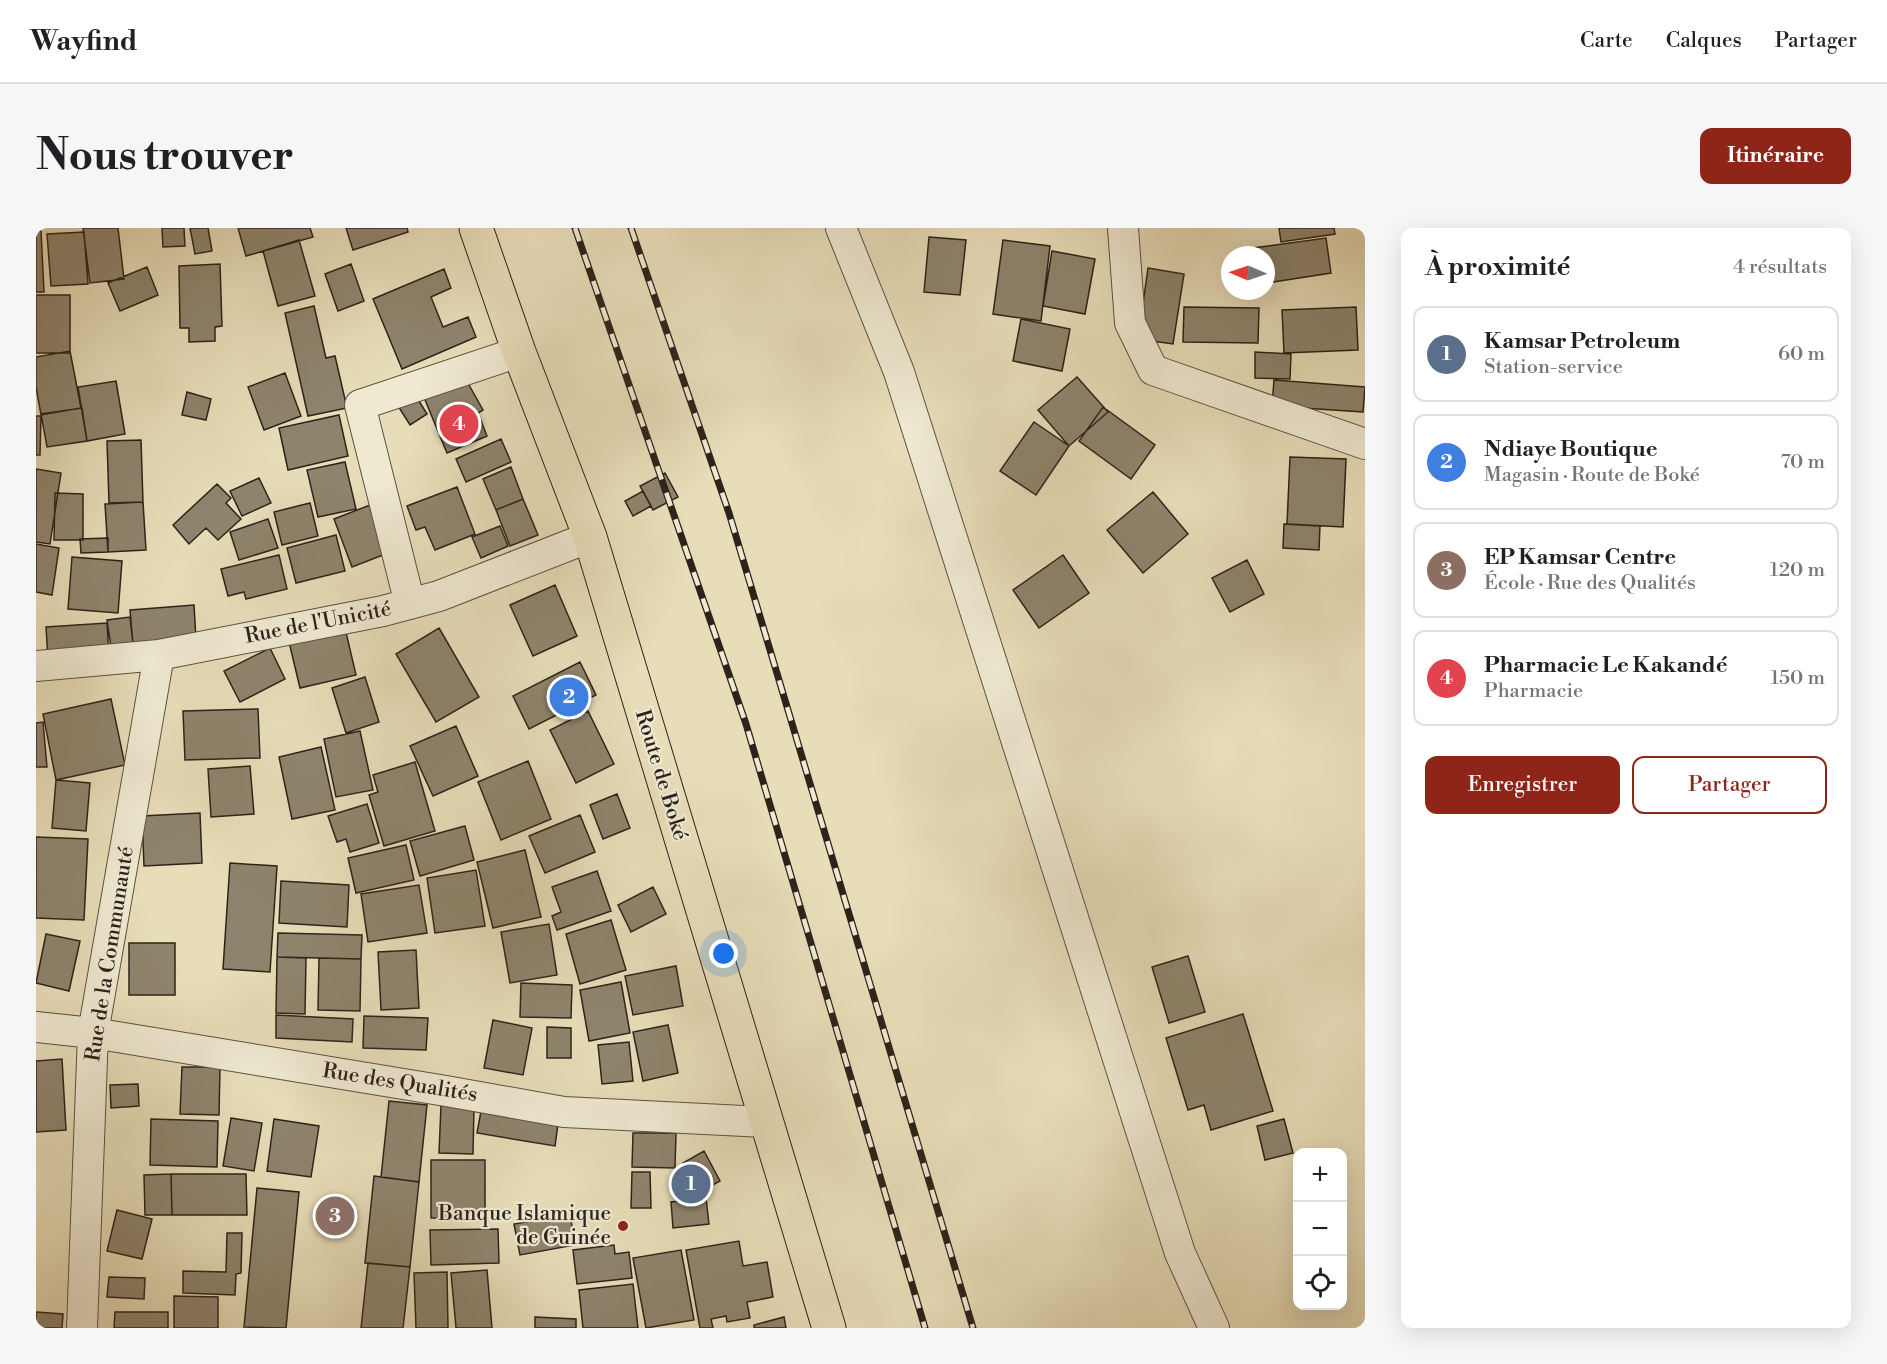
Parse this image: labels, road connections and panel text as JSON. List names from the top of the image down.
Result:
{
  "streets": {
    "main road": ["Route de Boké"],
    "street": ["Rue de l'Unicité", "Rue de la Communauté", "Rue des Qualités"]
  },
  "crossings": [
    ["Rue de l'Unicité", "Route de Boké"],
    ["Rue de l'Unicité", "Rue de la Communauté"],
    ["Route de Boké", "Rue des Qualités"],
    ["Rue de la Communauté", "Rue des Qualités"]
  ],
  "places": ["Banque Islamique de Guinée"],
  "north": "left",
  "page": {
    "header": "Wayfind",
    "nav": ["Carte", "Calques", "Partager"],
    "buttons": [
      "Itinéraire",
      ["Enregistrer", "Partager"]
    ],
    "title": "Nous trouver",
    "heading": ["À proximité", "4 résultats"],
    "list": [
      {
        "mark": "1",
        "name": "Kamsar Petroleum",
        "note": "Station-service",
        "value": "60 m"
      },
      {
        "mark": "2",
        "name": "Ndiaye Boutique",
        "note": "Magasin · Route de Boké",
        "value": "70 m"
      },
      {
        "mark": "3",
        "name": "EP Kamsar Centre",
        "note": "École · Rue des Qualités",
        "value": "120 m"
      },
      {
        "mark": "4",
        "name": "Pharmacie Le Kakandé",
        "note": "Pharmacie",
        "value": "150 m"
      }
    ],
    "pins": [
      "4",
      "2",
      "1",
      "3"
    ],
    "map_buttons": ["+", "−"]
  }
}
